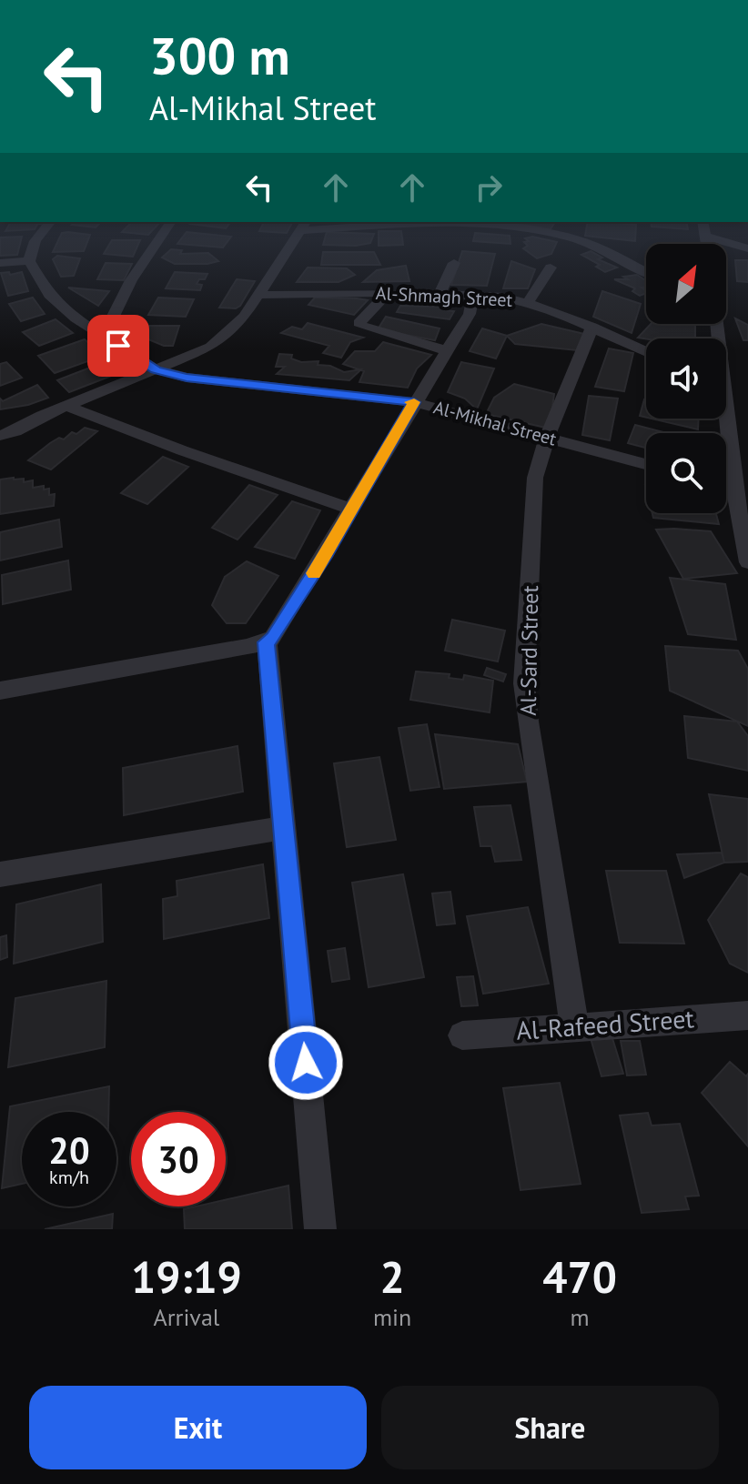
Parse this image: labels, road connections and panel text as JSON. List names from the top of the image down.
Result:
{
  "streets": {
    "street": [
      "Al-Shmagh Street",
      "Al-Mikhal Street",
      "Al-Sard Street",
      "Al-Rafeed Street"
    ]
  },
  "crossings": [
    ["Al-Shmagh Street", "Al-Sard Street"],
    ["Al-Mikhal Street", "Al-Sard Street"],
    ["Al-Sard Street", "Al-Rafeed Street"]
  ],
  "north": "top right",
  "page": {
    "turn": ["300 m", "Al-Mikhal Street"],
    "speed": "20 km/h",
    "limit": "30",
    "eta": [
      "19:19",
      "Arrival",
      "2",
      "min",
      "470",
      "m"
    ],
    "buttons": ["Exit", "Share"]
  }
}
